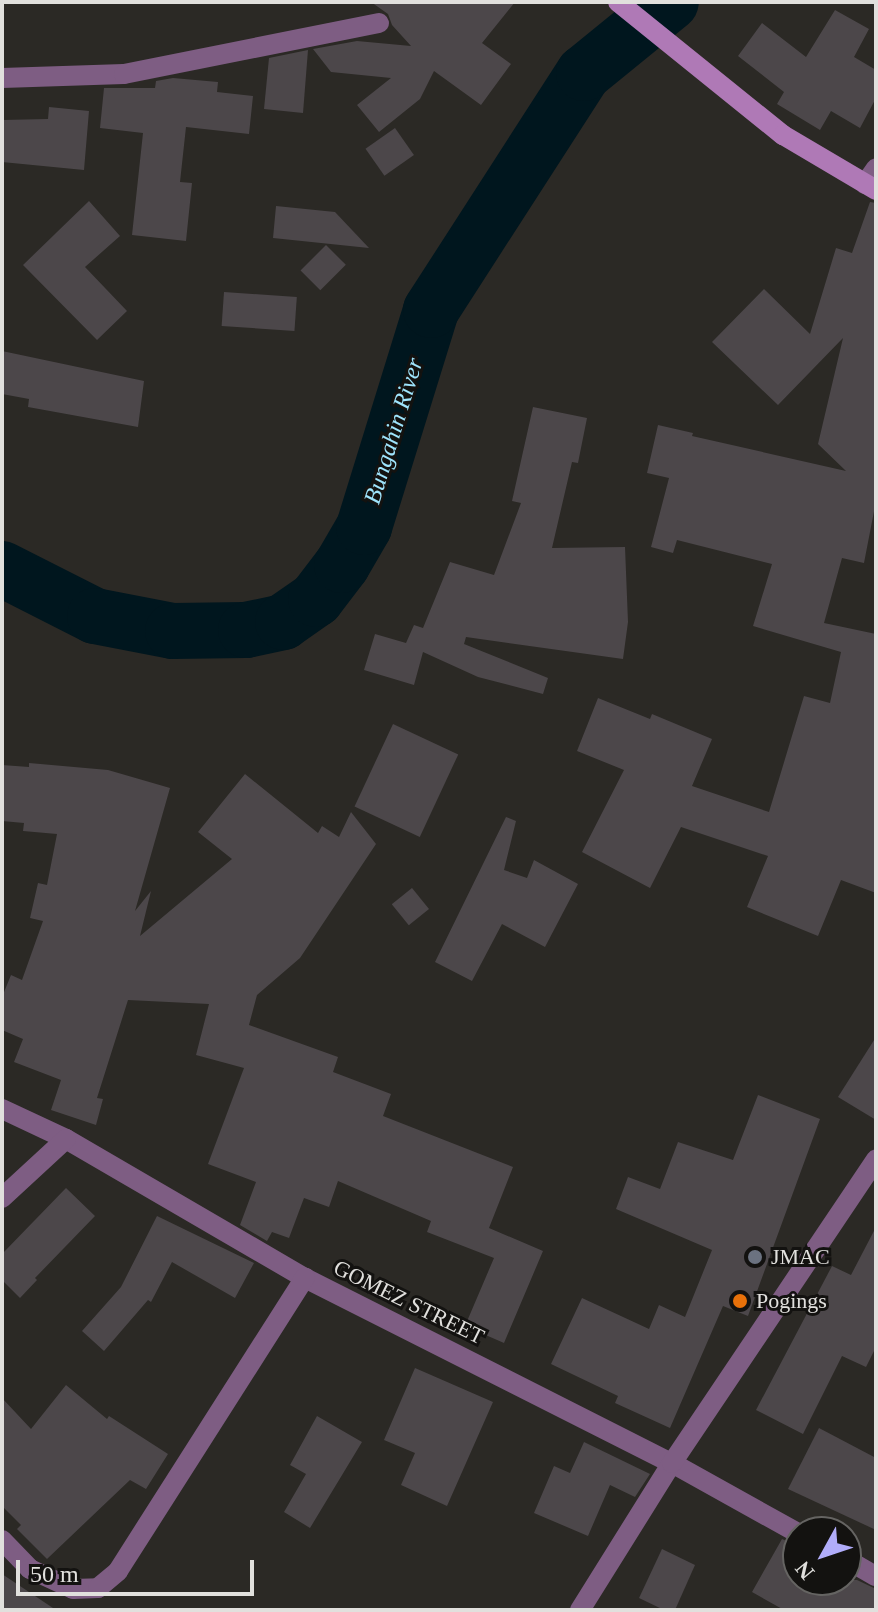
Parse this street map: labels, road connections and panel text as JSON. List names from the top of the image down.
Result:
{
  "streets": {
    "street": ["GOMEZ STREET"]
  },
  "water": ["Bungahin River"],
  "places": ["JMAC", "Pogings"],
  "scale_bar": "50 m",
  "north": "bottom left"
}
